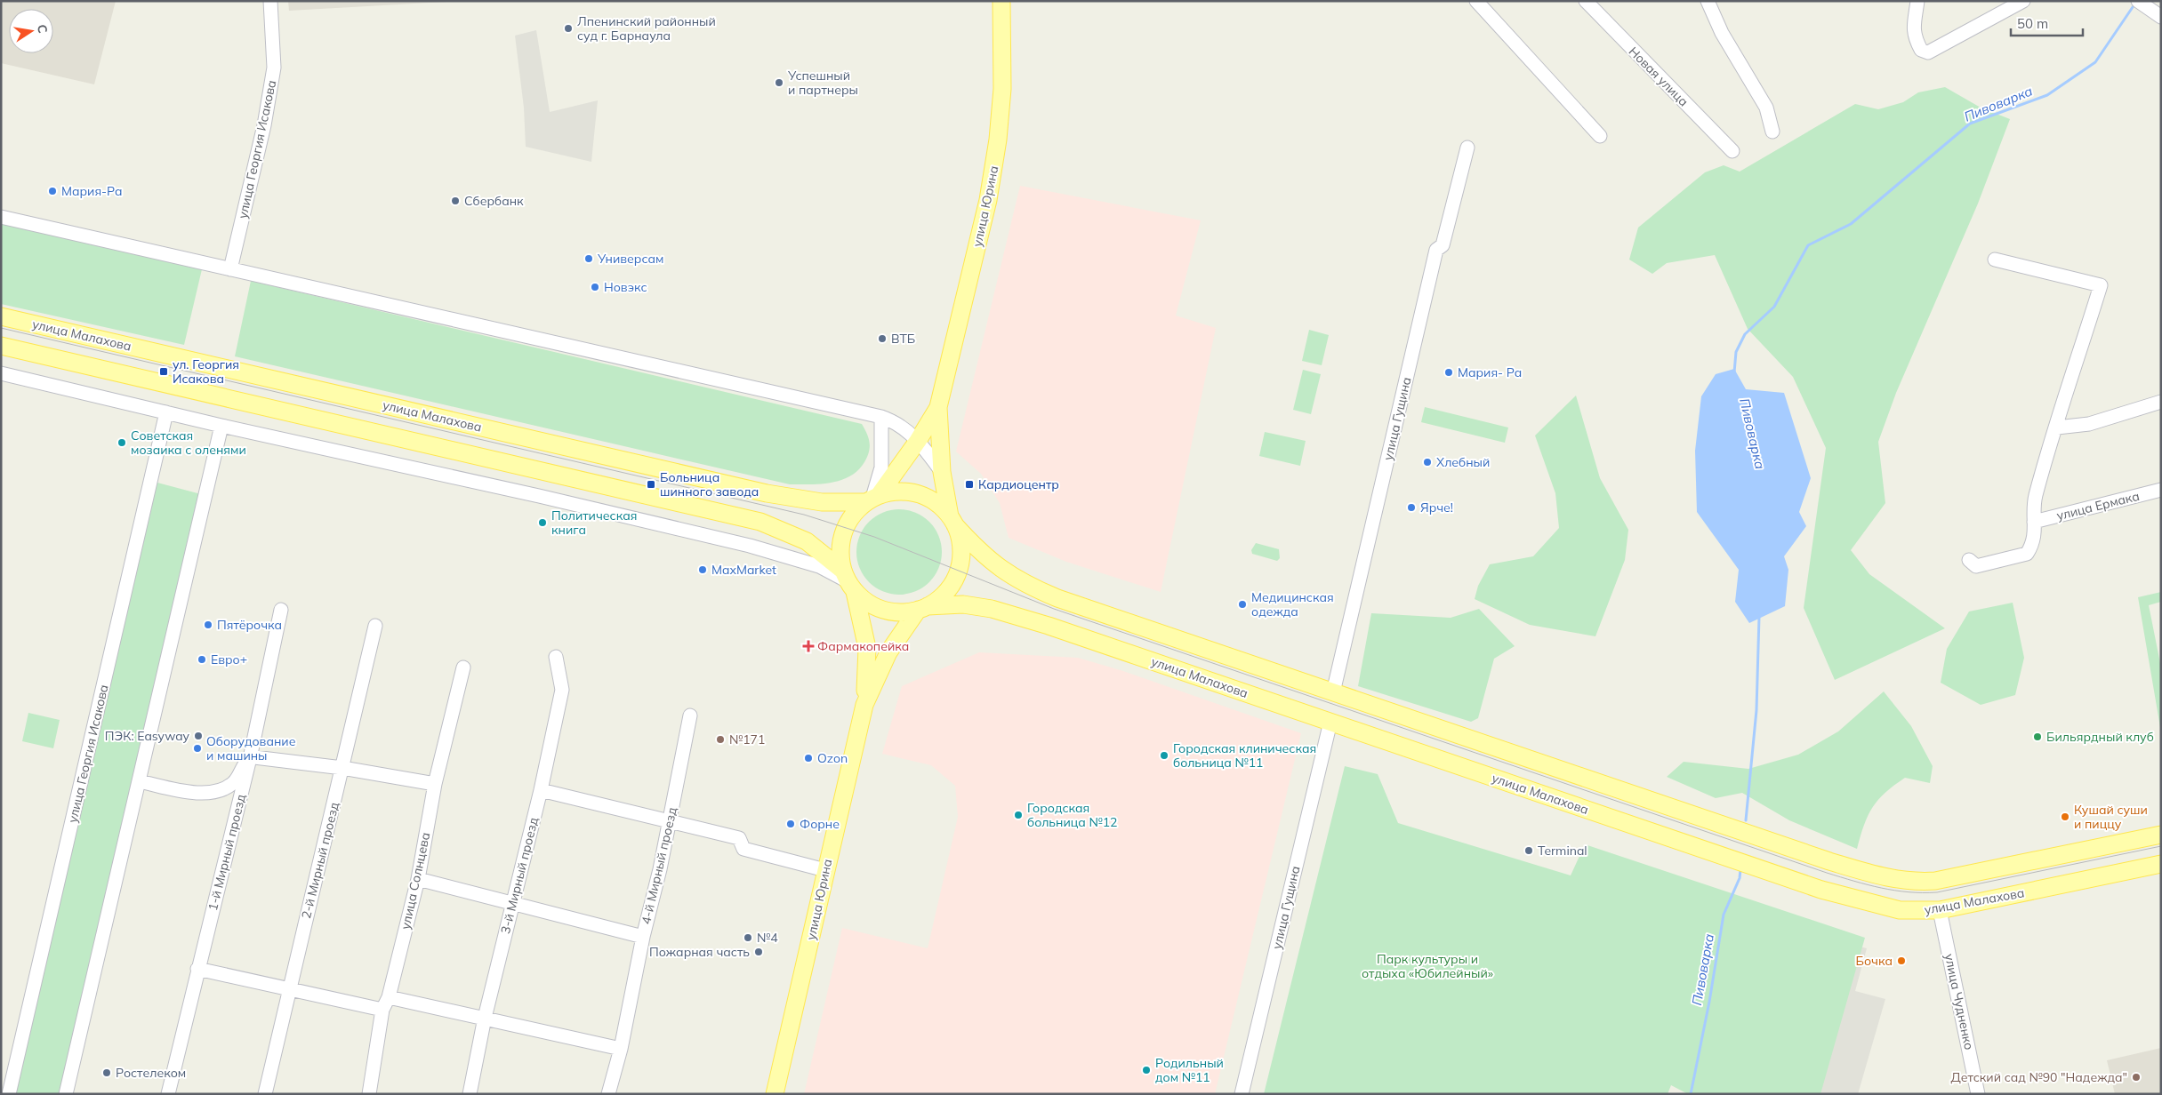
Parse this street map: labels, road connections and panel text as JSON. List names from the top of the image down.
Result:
{
  "streets": {
    "main road": ["улица Юрина", "улица Малахова"],
    "street": [
      "Новая улица",
      "улица Георгия Исакова",
      "улица Гущина",
      "улица Ермака",
      "1-й Мирный проезд",
      "2-й Мирный проезд",
      "4-й Мирный проезд",
      "3-й Мирный проезд",
      "улица Солнцева",
      "улица Чудненко"
    ]
  },
  "crossings": [
    ["улица Юрина", "улица Малахова"],
    ["улица Малахова", "улица Гущина"],
    ["улица Малахова", "улица Чудненко"]
  ],
  "water": ["Пивоварка"],
  "parks": ["Парк культуры и отдыха «Юбилейный»"],
  "places": {
    "other": [
      "Лпенинский районный суд г. Барнаула",
      "Успешный и партнеры",
      "Мария-Ра",
      "Сбербанк",
      "Универсам",
      "Новэкс",
      "ВТБ",
      "Мария- Ра",
      "Советская мозаика с оленями",
      "Хлебный",
      "Ярче!",
      "Политическая книга",
      "MaxMarket",
      "Медицинская одежда",
      "Пятёрочка",
      "Евро+",
      "ПЭК: Easyway",
      "Бильярдный клуб",
      "№171",
      "Оборудование и машины",
      "Городская клиническая больница №11",
      "Ozon",
      "Городская больница №12",
      "Кушай суши и пиццу",
      "Форне",
      "Terminal",
      "№4",
      "Пожарная часть",
      "Бочка",
      "Родильный дом №11",
      "Ростелеком",
      "Детский сад №90 \"Надежда\""
    ],
    "transit": ["ул. Георгия Исакова", "Больница шинного завода", "Кардиоцентр"],
    "health": ["Фармакопейка"]
  },
  "scale_bar": "50 m",
  "north": "right"
}
